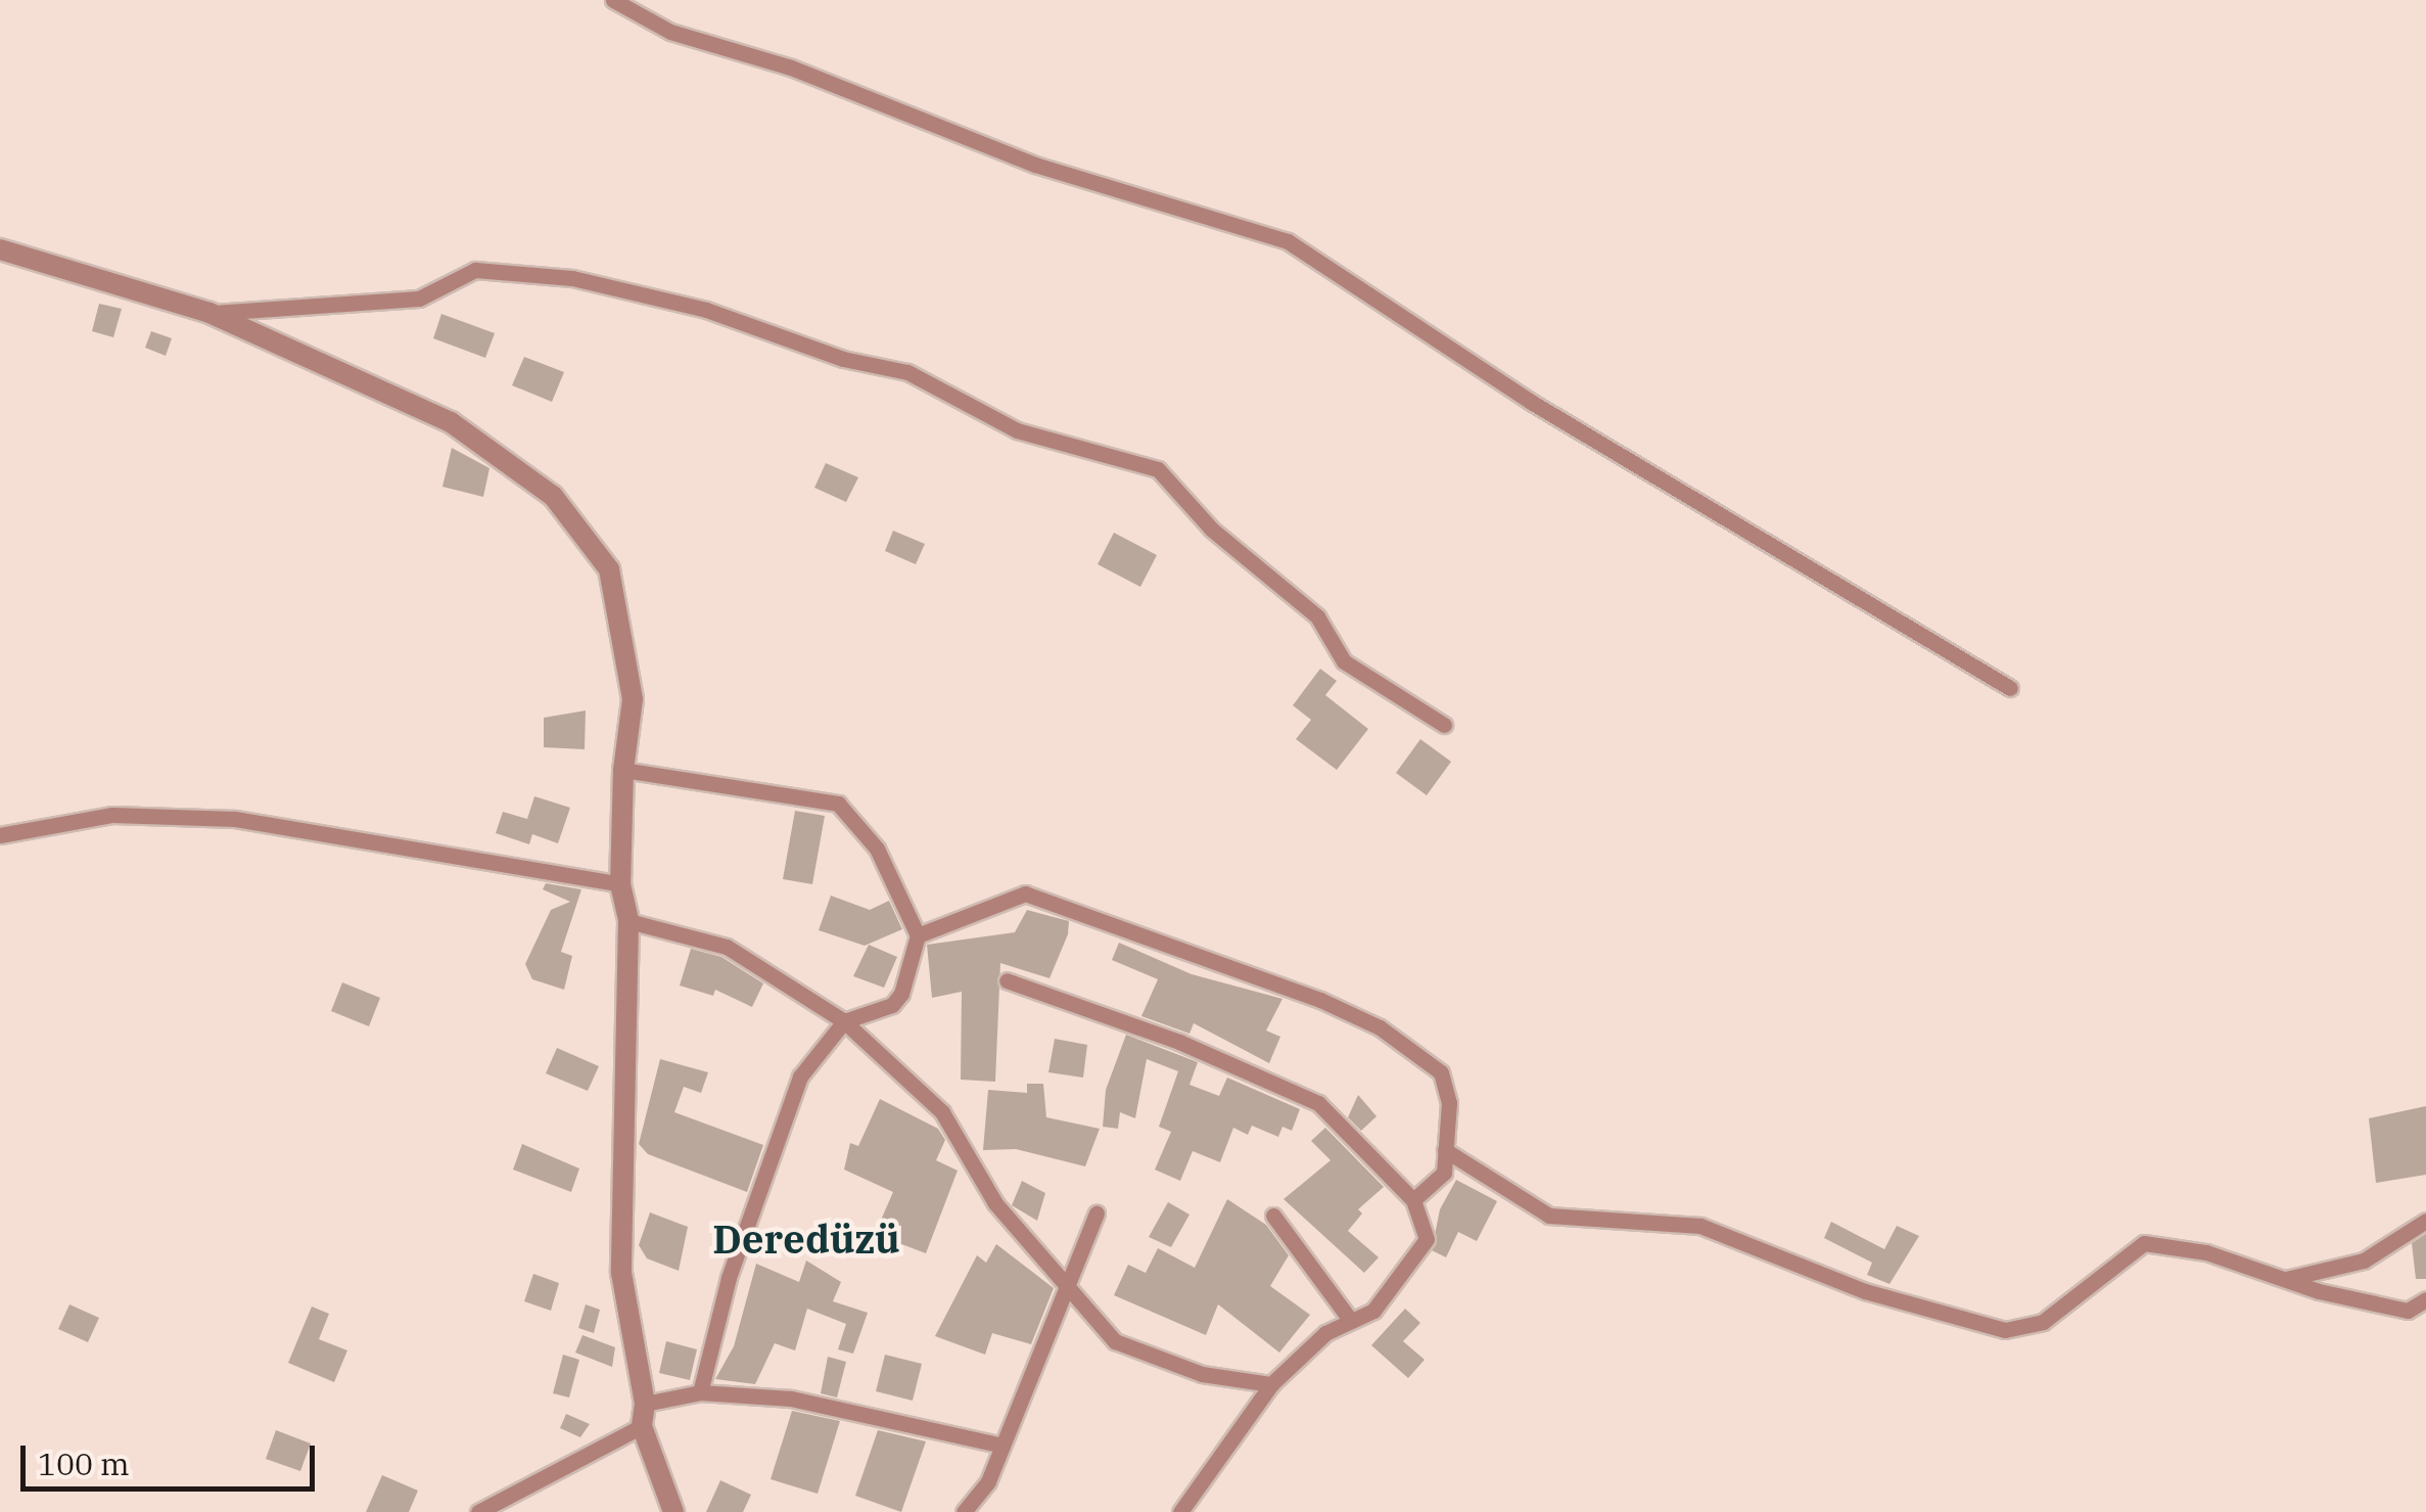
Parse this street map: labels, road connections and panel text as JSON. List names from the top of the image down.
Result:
{
  "districts": ["Deredüzü"],
  "scale_bar": "100 m"
}
